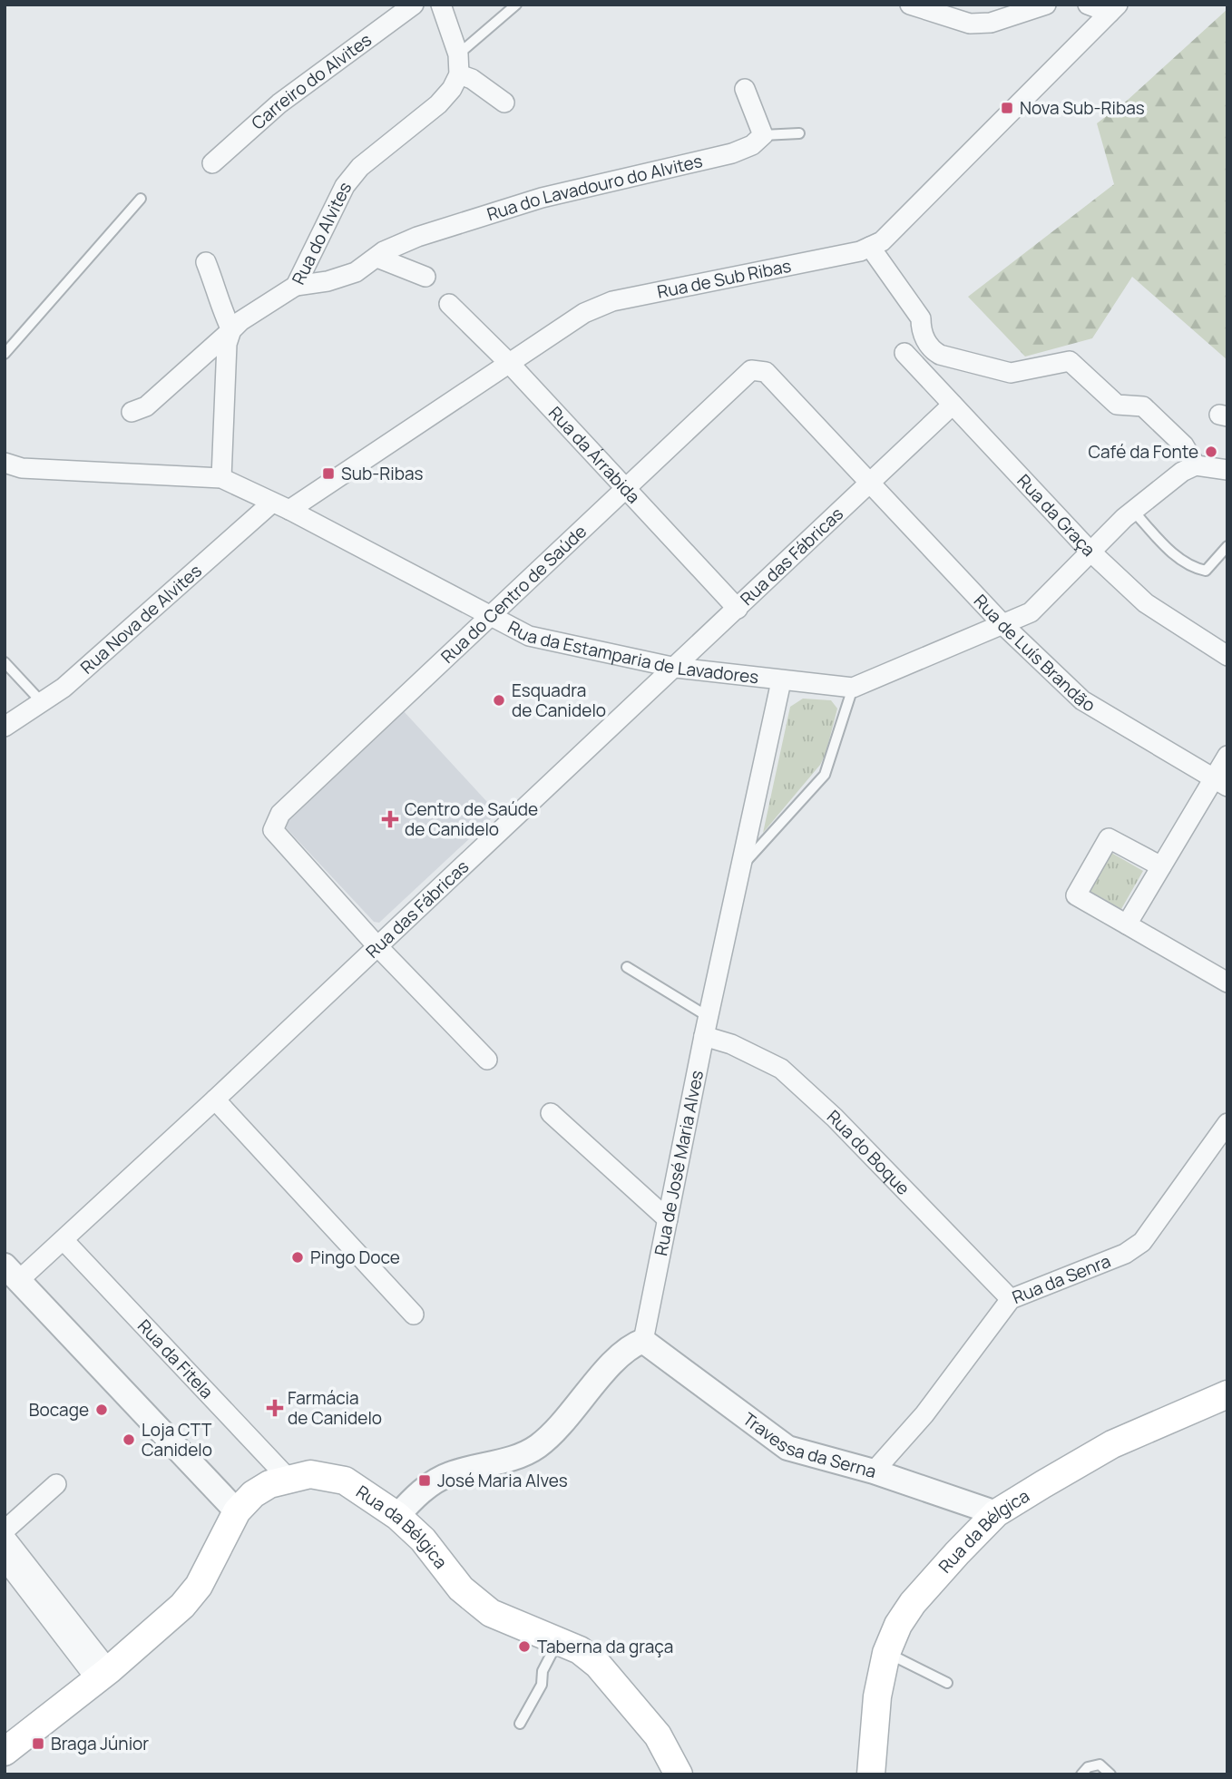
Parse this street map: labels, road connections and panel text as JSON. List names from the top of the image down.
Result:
{
  "streets": {
    "main road": ["Rua da Bélgica"],
    "street": [
      "Carreiro do Alvites",
      "Rua do Lavadouro do Alvites",
      "Rua do Alvites",
      "Rua de Sub Ribas",
      "Rua da Árrabida",
      "Rua da Graça",
      "Rua das Fábricas",
      "Rua do Centro de Saúde",
      "Rua Nova de Alvites",
      "Rua da Estamparia de Lavadores",
      "Rua de Luís Brandão",
      "Rua do Boque",
      "Rua de José Maria Alves",
      "Rua da Senra",
      "Rua da Fitela",
      "Travessa da Serna"
    ]
  },
  "crossings": [
    ["Rua do Lavadouro do Alvites", "Rua do Alvites"],
    ["Rua de Sub Ribas", "Rua da Árrabida"],
    ["Rua de Sub Ribas", "Rua Nova de Alvites"],
    ["Rua de Sub Ribas", "Rua da Estamparia de Lavadores"],
    ["Rua da Árrabida", "Rua das Fábricas"],
    ["Rua da Árrabida", "Rua do Centro de Saúde"],
    ["Rua da Graça", "Rua das Fábricas"],
    ["Rua da Graça", "Rua da Estamparia de Lavadores"],
    ["Rua das Fábricas", "Rua do Centro de Saúde"],
    ["Rua das Fábricas", "Rua da Estamparia de Lavadores"],
    ["Rua das Fábricas", "Rua de Luís Brandão"],
    ["Rua das Fábricas", "Rua da Fitela"],
    ["Rua do Centro de Saúde", "Rua da Estamparia de Lavadores"],
    ["Rua do Centro de Saúde", "Rua de Luís Brandão"],
    ["Rua Nova de Alvites", "Rua da Estamparia de Lavadores"],
    ["Rua da Estamparia de Lavadores", "Rua de Luís Brandão"],
    ["Rua da Estamparia de Lavadores", "Rua de José Maria Alves"],
    ["Rua do Boque", "Rua de José Maria Alves"],
    ["Rua do Boque", "Rua da Senra"],
    ["Rua de José Maria Alves", "Travessa da Serna"],
    ["Rua da Senra", "Travessa da Serna"],
    ["Rua da Fitela", "Rua da Bélgica"],
    ["Travessa da Serna", "Rua da Bélgica"]
  ],
  "places": {
    "transit": [
      "Nova Sub-Ribas",
      "Sub-Ribas",
      "José Maria Alves",
      "Braga Júnior"
    ],
    "other": [
      "Café da Fonte",
      "Esquadra de Canidelo",
      "Pingo Doce",
      "Bocage",
      "Loja CTT Canidelo",
      "Taberna da graça"
    ],
    "health": ["Centro de Saúde de Canidelo", "Farmácia de Canidelo"]
  }
}
